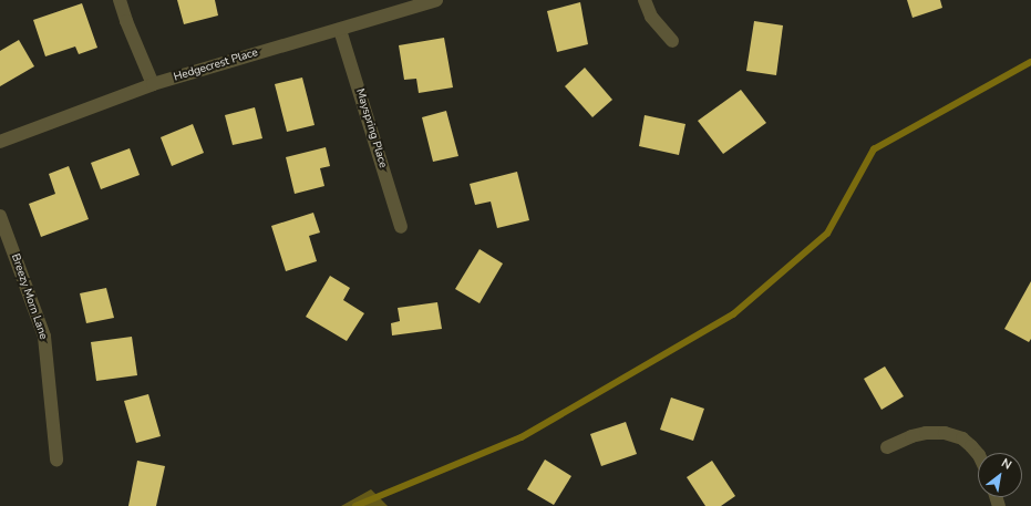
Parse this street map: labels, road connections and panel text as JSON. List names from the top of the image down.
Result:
{
  "streets": {
    "street": ["Hedgecrest Place", "Mayspring Place", "Breezy Morn Lane"]
  },
  "crossings": [
    ["Hedgecrest Place", "Mayspring Place"]
  ],
  "north": "top right"
}
